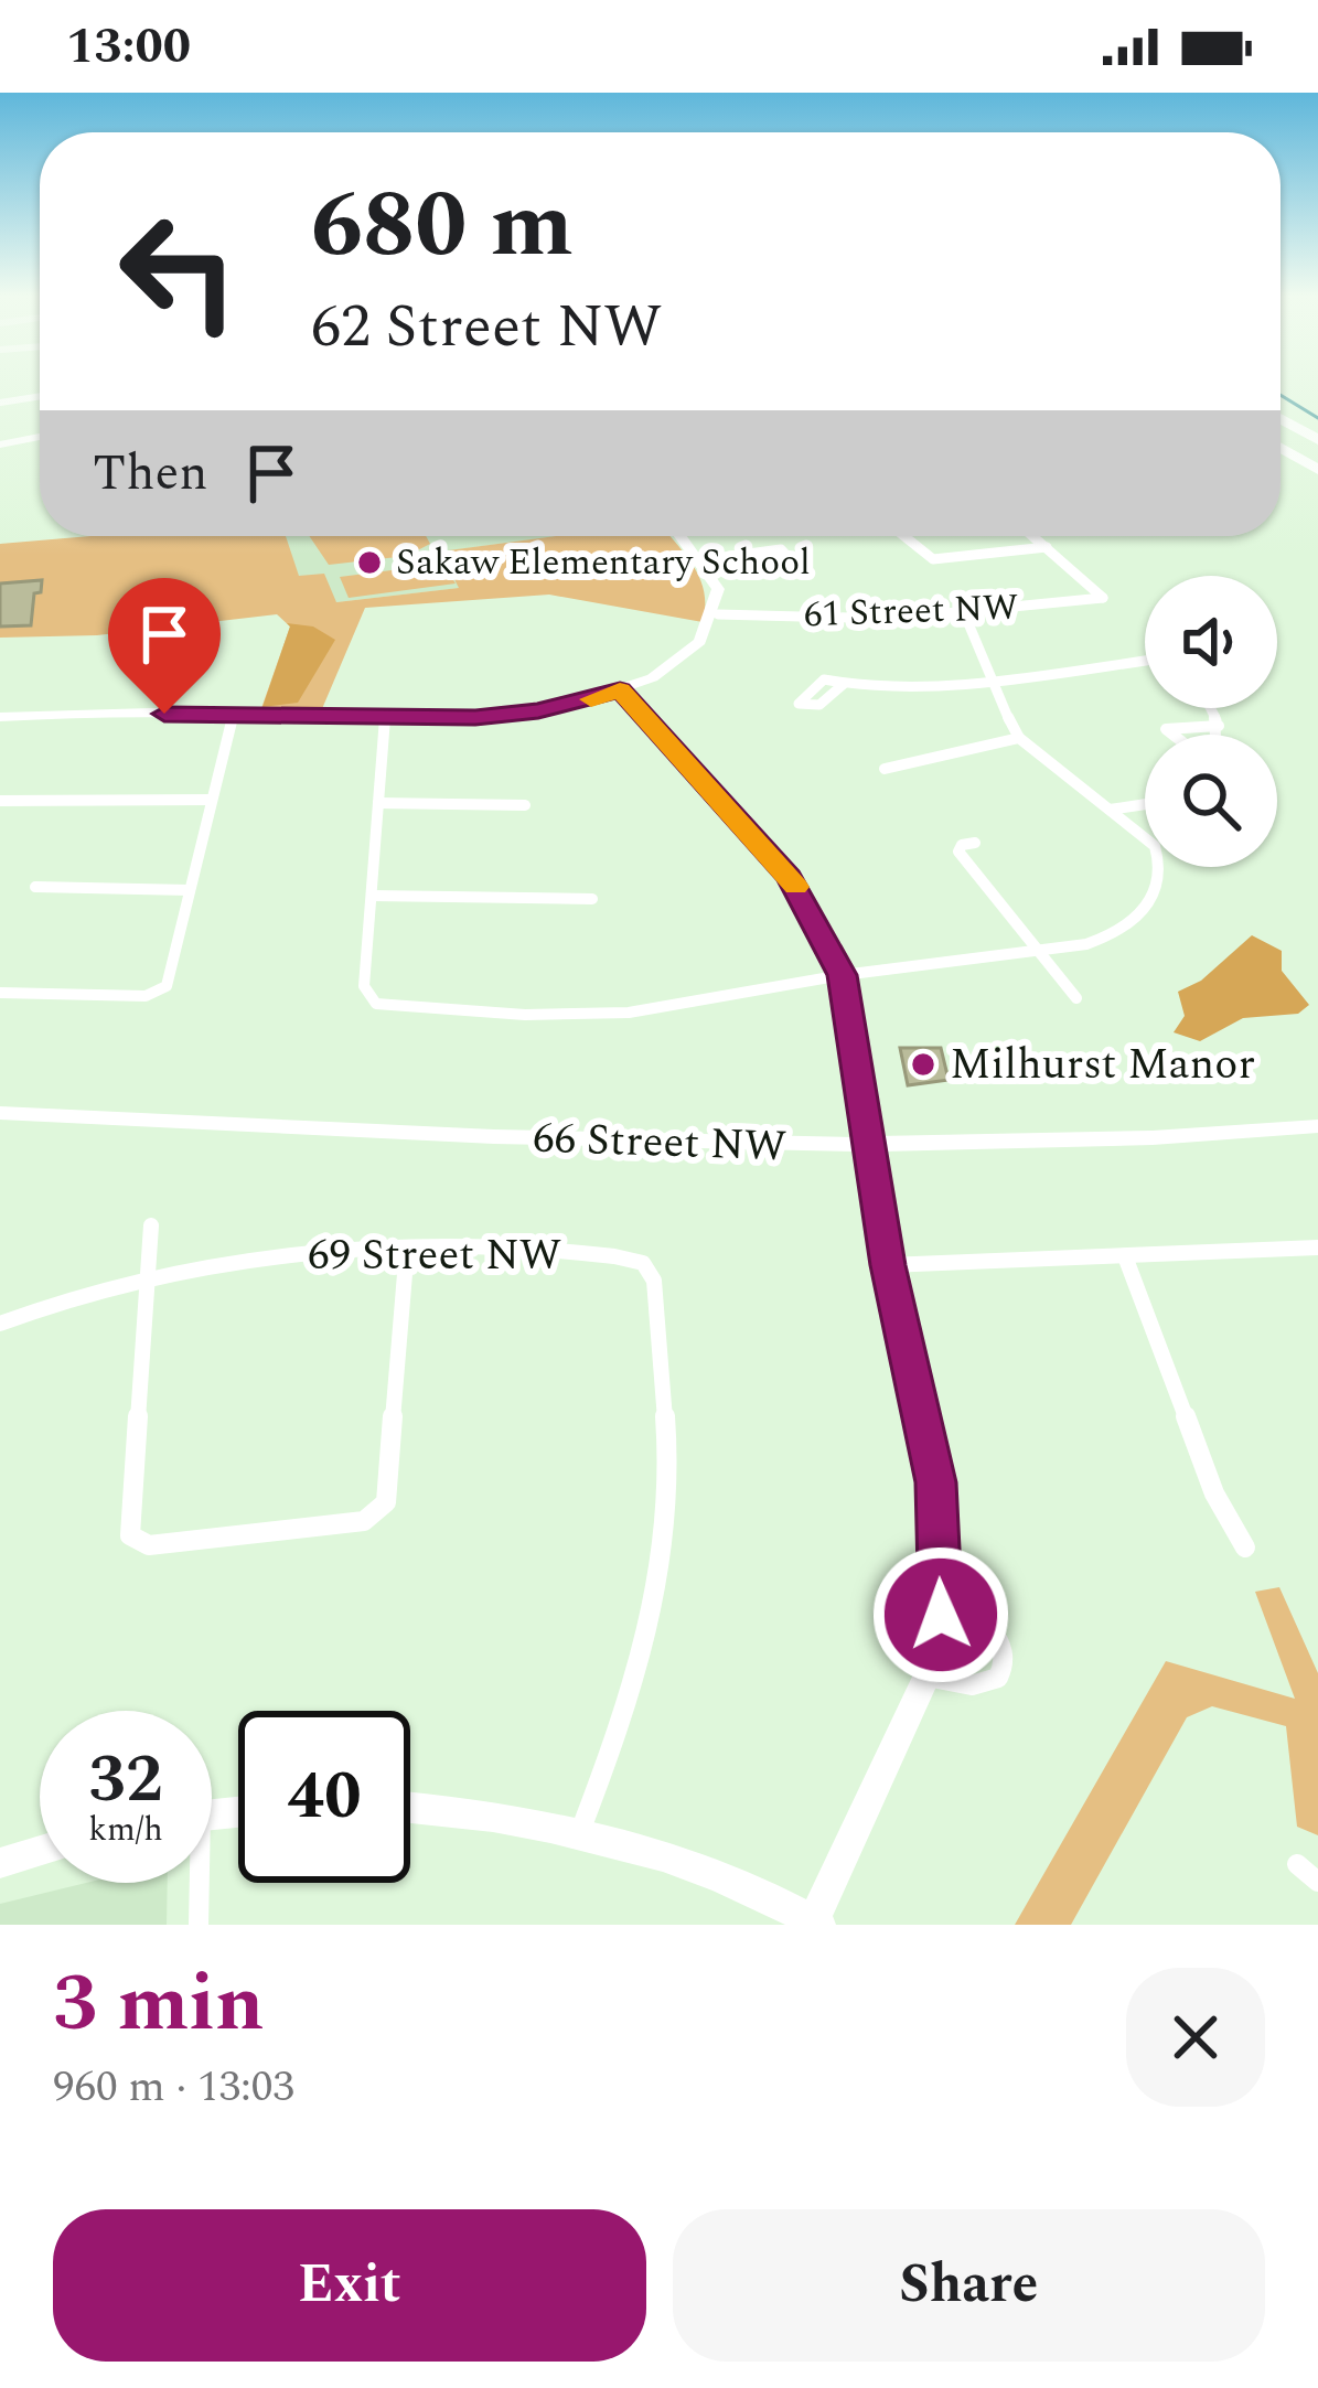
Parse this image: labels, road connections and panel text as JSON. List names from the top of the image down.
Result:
{
  "streets": {
    "street": ["61 Street NW", "66 Street NW", "69 Street NW"]
  },
  "places": ["Sakaw Elementary School", "Milhurst Manor"],
  "page": {
    "status": "13:00",
    "turn": ["680 m", "62 Street NW"],
    "then": "Then",
    "speed": "32 km/h",
    "limit": "40",
    "heading": ["3 min", "960 m · 13:03"],
    "buttons": ["Exit", "Share"]
  }
}
